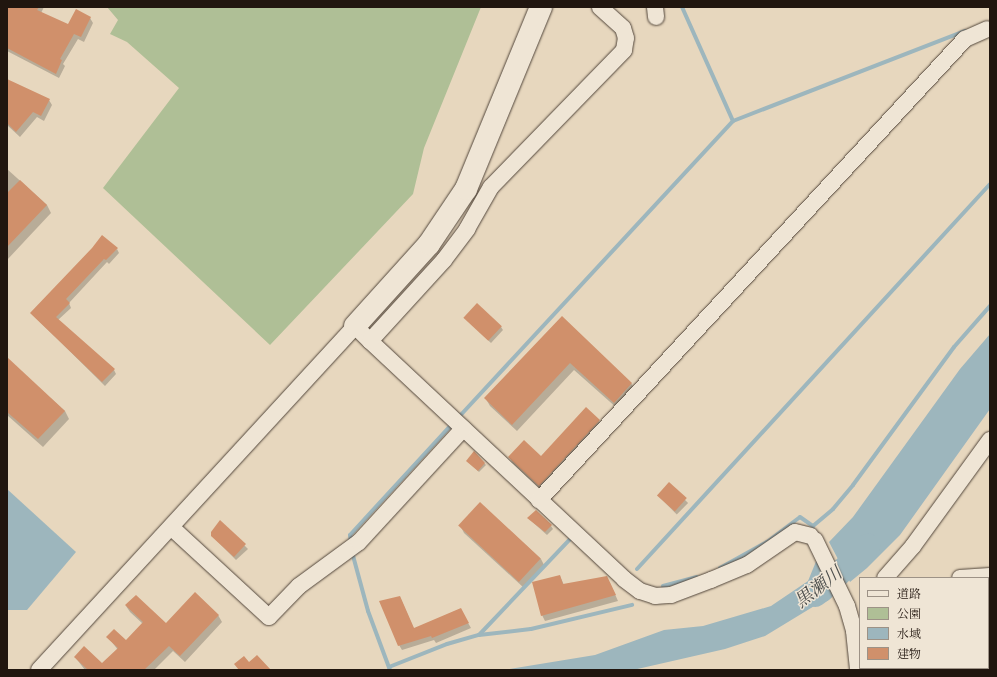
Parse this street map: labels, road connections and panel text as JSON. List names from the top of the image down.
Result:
{
  "water": ["黒瀬川"],
  "legend": [
    "道路",
    "公園",
    "水域",
    "建物"
  ]
}
